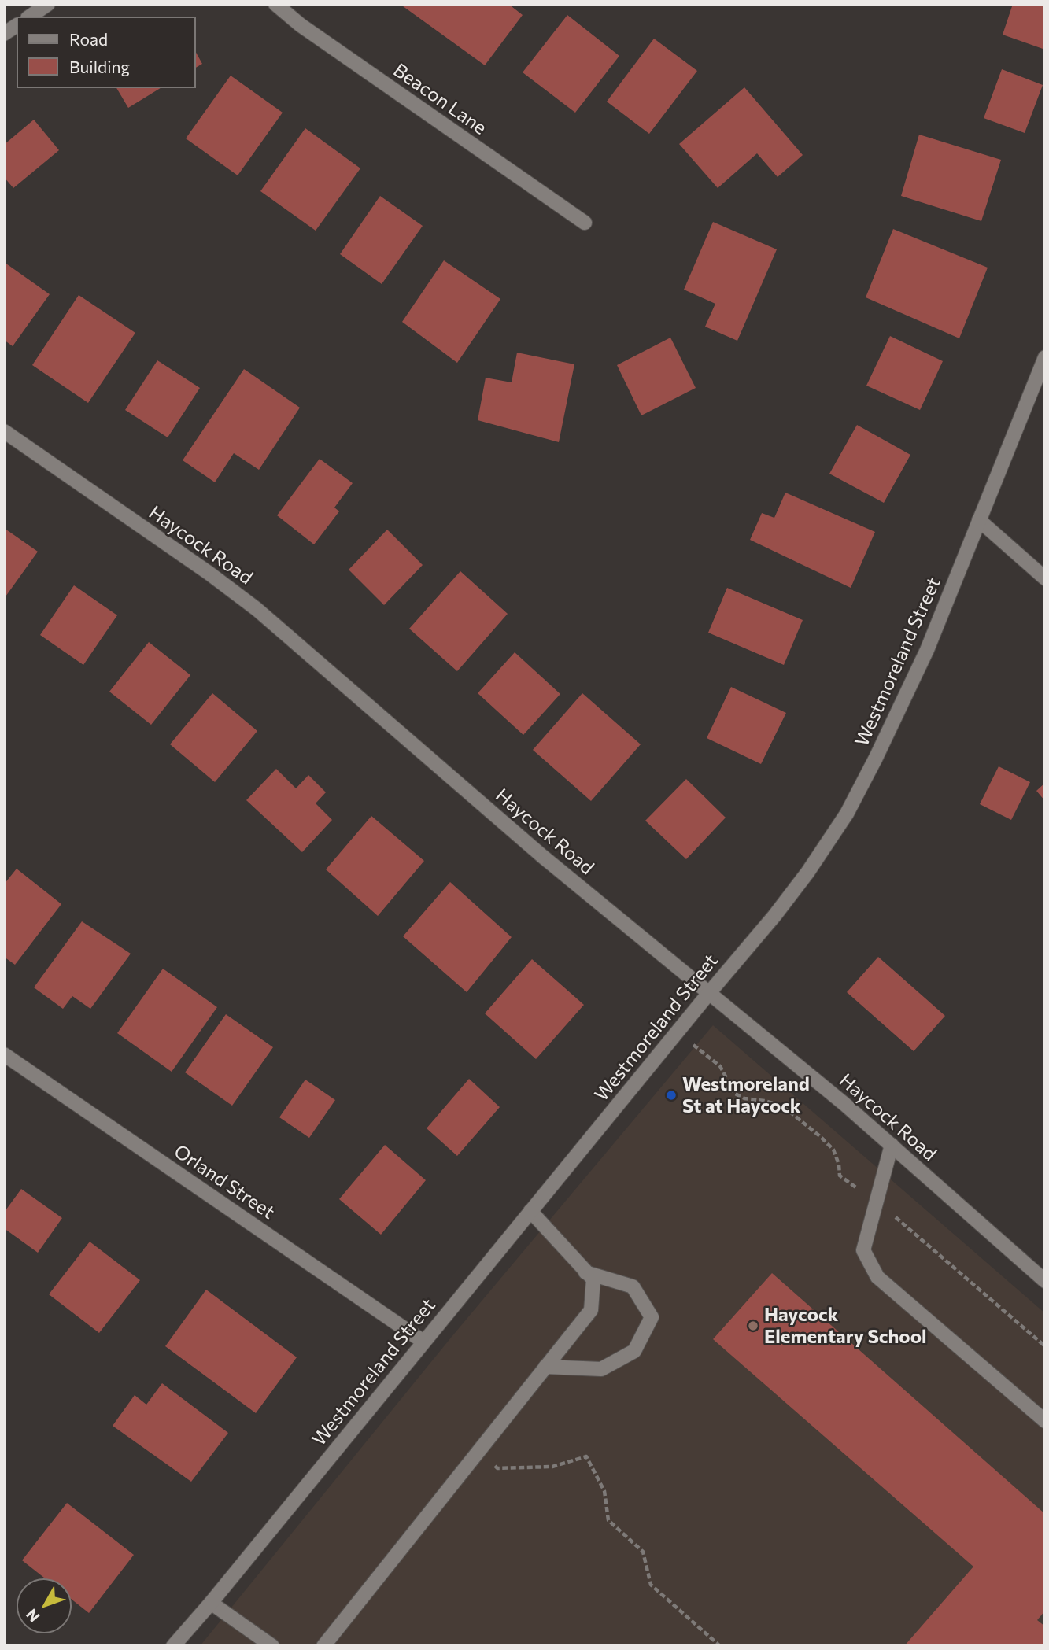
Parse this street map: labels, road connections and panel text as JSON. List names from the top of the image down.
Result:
{
  "streets": {
    "main road": [
      "Beacon Lane",
      "Haycock Road",
      "Westmoreland Street",
      "Orland Street"
    ]
  },
  "crossings": [
    ["Haycock Road", "Westmoreland Street"],
    ["Westmoreland Street", "Orland Street"]
  ],
  "places": ["Westmoreland St at Haycock", "Haycock Elementary School"],
  "legend": ["Road", "Building"],
  "north": "bottom left"
}
